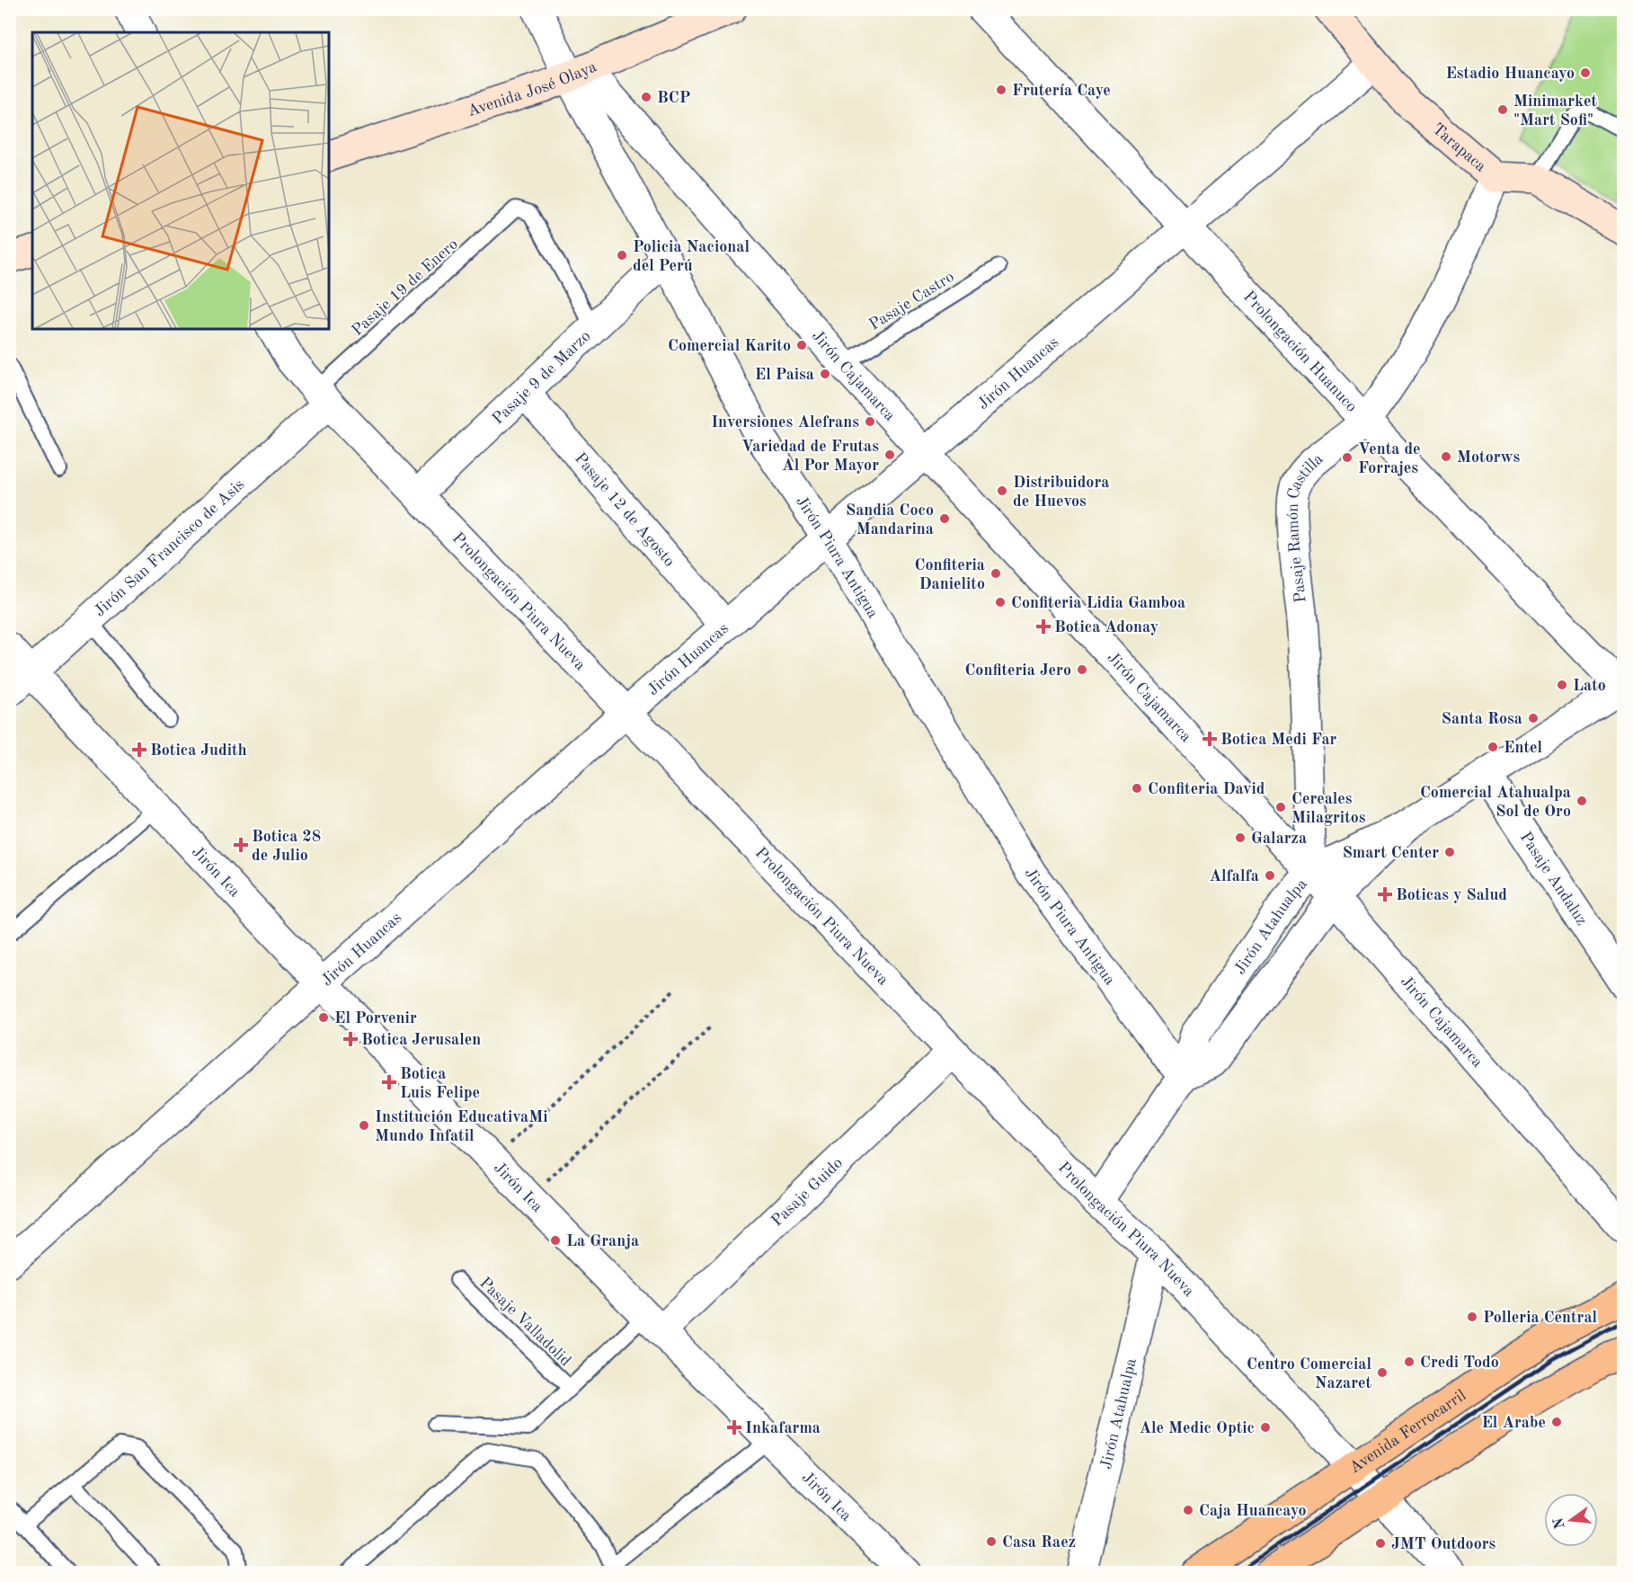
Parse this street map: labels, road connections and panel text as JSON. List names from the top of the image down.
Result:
{
  "streets": {
    "main road": ["Avenida Ferrocarril"],
    "street": [
      "Avenida José Olaya",
      "Tarapaca",
      "Prolongación Huanuco",
      "Jirón Huancas",
      "Jirón Cajamarca",
      "Pasaje 9 de Marzo",
      "Pasaje 12 de Agosto",
      "Pasaje Ramón Castilla",
      "Jirón San Francisco de Asis",
      "Jirón Piura Antigua",
      "Prolongación Piura Nueva",
      "Jirón Ica",
      "Pasaje Andaluz",
      "Jirón Atahualpa",
      "Pasaje Guido"
    ],
    "lane": ["Pasaje 19 de Enero", "Pasaje Castro", "Pasaje Valladolid"]
  },
  "crossings": [
    ["Avenida José Olaya", "Jirón Cajamarca"],
    ["Avenida José Olaya", "Jirón Piura Antigua"],
    ["Tarapaca", "Jirón Huancas"],
    ["Tarapaca", "Pasaje Ramón Castilla"],
    ["Pasaje 19 de Enero", "Pasaje 9 de Marzo"],
    ["Pasaje 19 de Enero", "Jirón San Francisco de Asis"],
    ["Pasaje 19 de Enero", "Prolongación Piura Nueva"],
    ["Pasaje Castro", "Jirón Cajamarca"],
    ["Prolongación Huanuco", "Jirón Huancas"],
    ["Prolongación Huanuco", "Pasaje Ramón Castilla"],
    ["Prolongación Huanuco", "Jirón Atahualpa"],
    ["Jirón Huancas", "Jirón Cajamarca"],
    ["Jirón Huancas", "Pasaje 12 de Agosto"],
    ["Jirón Huancas", "Jirón Piura Antigua"],
    ["Jirón Huancas", "Prolongación Piura Nueva"],
    ["Jirón Huancas", "Jirón Ica"],
    ["Jirón Cajamarca", "Pasaje Ramón Castilla"],
    ["Jirón Cajamarca", "Jirón Piura Antigua"],
    ["Jirón Cajamarca", "Jirón Atahualpa"],
    ["Pasaje 9 de Marzo", "Pasaje 12 de Agosto"],
    ["Pasaje 9 de Marzo", "Jirón Piura Antigua"],
    ["Pasaje 9 de Marzo", "Prolongación Piura Nueva"],
    ["Pasaje Ramón Castilla", "Jirón Atahualpa"],
    ["Jirón San Francisco de Asis", "Prolongación Piura Nueva"],
    ["Jirón San Francisco de Asis", "Jirón Ica"],
    ["Jirón Piura Antigua", "Jirón Atahualpa"],
    ["Prolongación Piura Nueva", "Jirón Atahualpa"],
    ["Prolongación Piura Nueva", "Pasaje Guido"],
    ["Prolongación Piura Nueva", "Avenida Ferrocarril"],
    ["Jirón Ica", "Pasaje Guido"],
    ["Pasaje Andaluz", "Jirón Atahualpa"]
  ],
  "places": {
    "other": [
      "Estadio Huancayo",
      "Frutería Caye",
      "BCP",
      "Minimarket \"Mart Sofi\"",
      "Policia Nacional del Perú",
      "Comercial Karito",
      "El Paisa",
      "Inversiones Alefrans",
      "Variedad de Frutas Al Por Mayor",
      "Motorws",
      "Venta de Forrajes",
      "Distribuidora de Huevos",
      "Sandia Coco Mandarina",
      "Confiteria Danielito",
      "Confiteria Lidia Gamboa",
      "Confiteria Jero",
      "Lato",
      "Santa Rosa",
      "Entel",
      "Confiteria David",
      "Comercial Atahualpa Sol de Oro",
      "Cereales Milagritos",
      "Galarza",
      "Smart Center",
      "Alfalfa",
      "El Porvenir",
      "Institución EducativaMi Mundo Infatil",
      "La Granja",
      "Polleria Central",
      "Credi Todo",
      "Centro Comercial Nazaret",
      "El Arabe",
      "Ale Medic Optic",
      "Caja Huancayo",
      "Casa Raez",
      "JMT Outdoors"
    ],
    "health": [
      "Botica Adonay",
      "Botica Medi Far",
      "Botica Judith",
      "Botica 28 de Julio",
      "Boticas y Salud",
      "Botica Jerusalen",
      "Botica Luis Felipe",
      "Inkafarma"
    ]
  },
  "north": "left"
}
